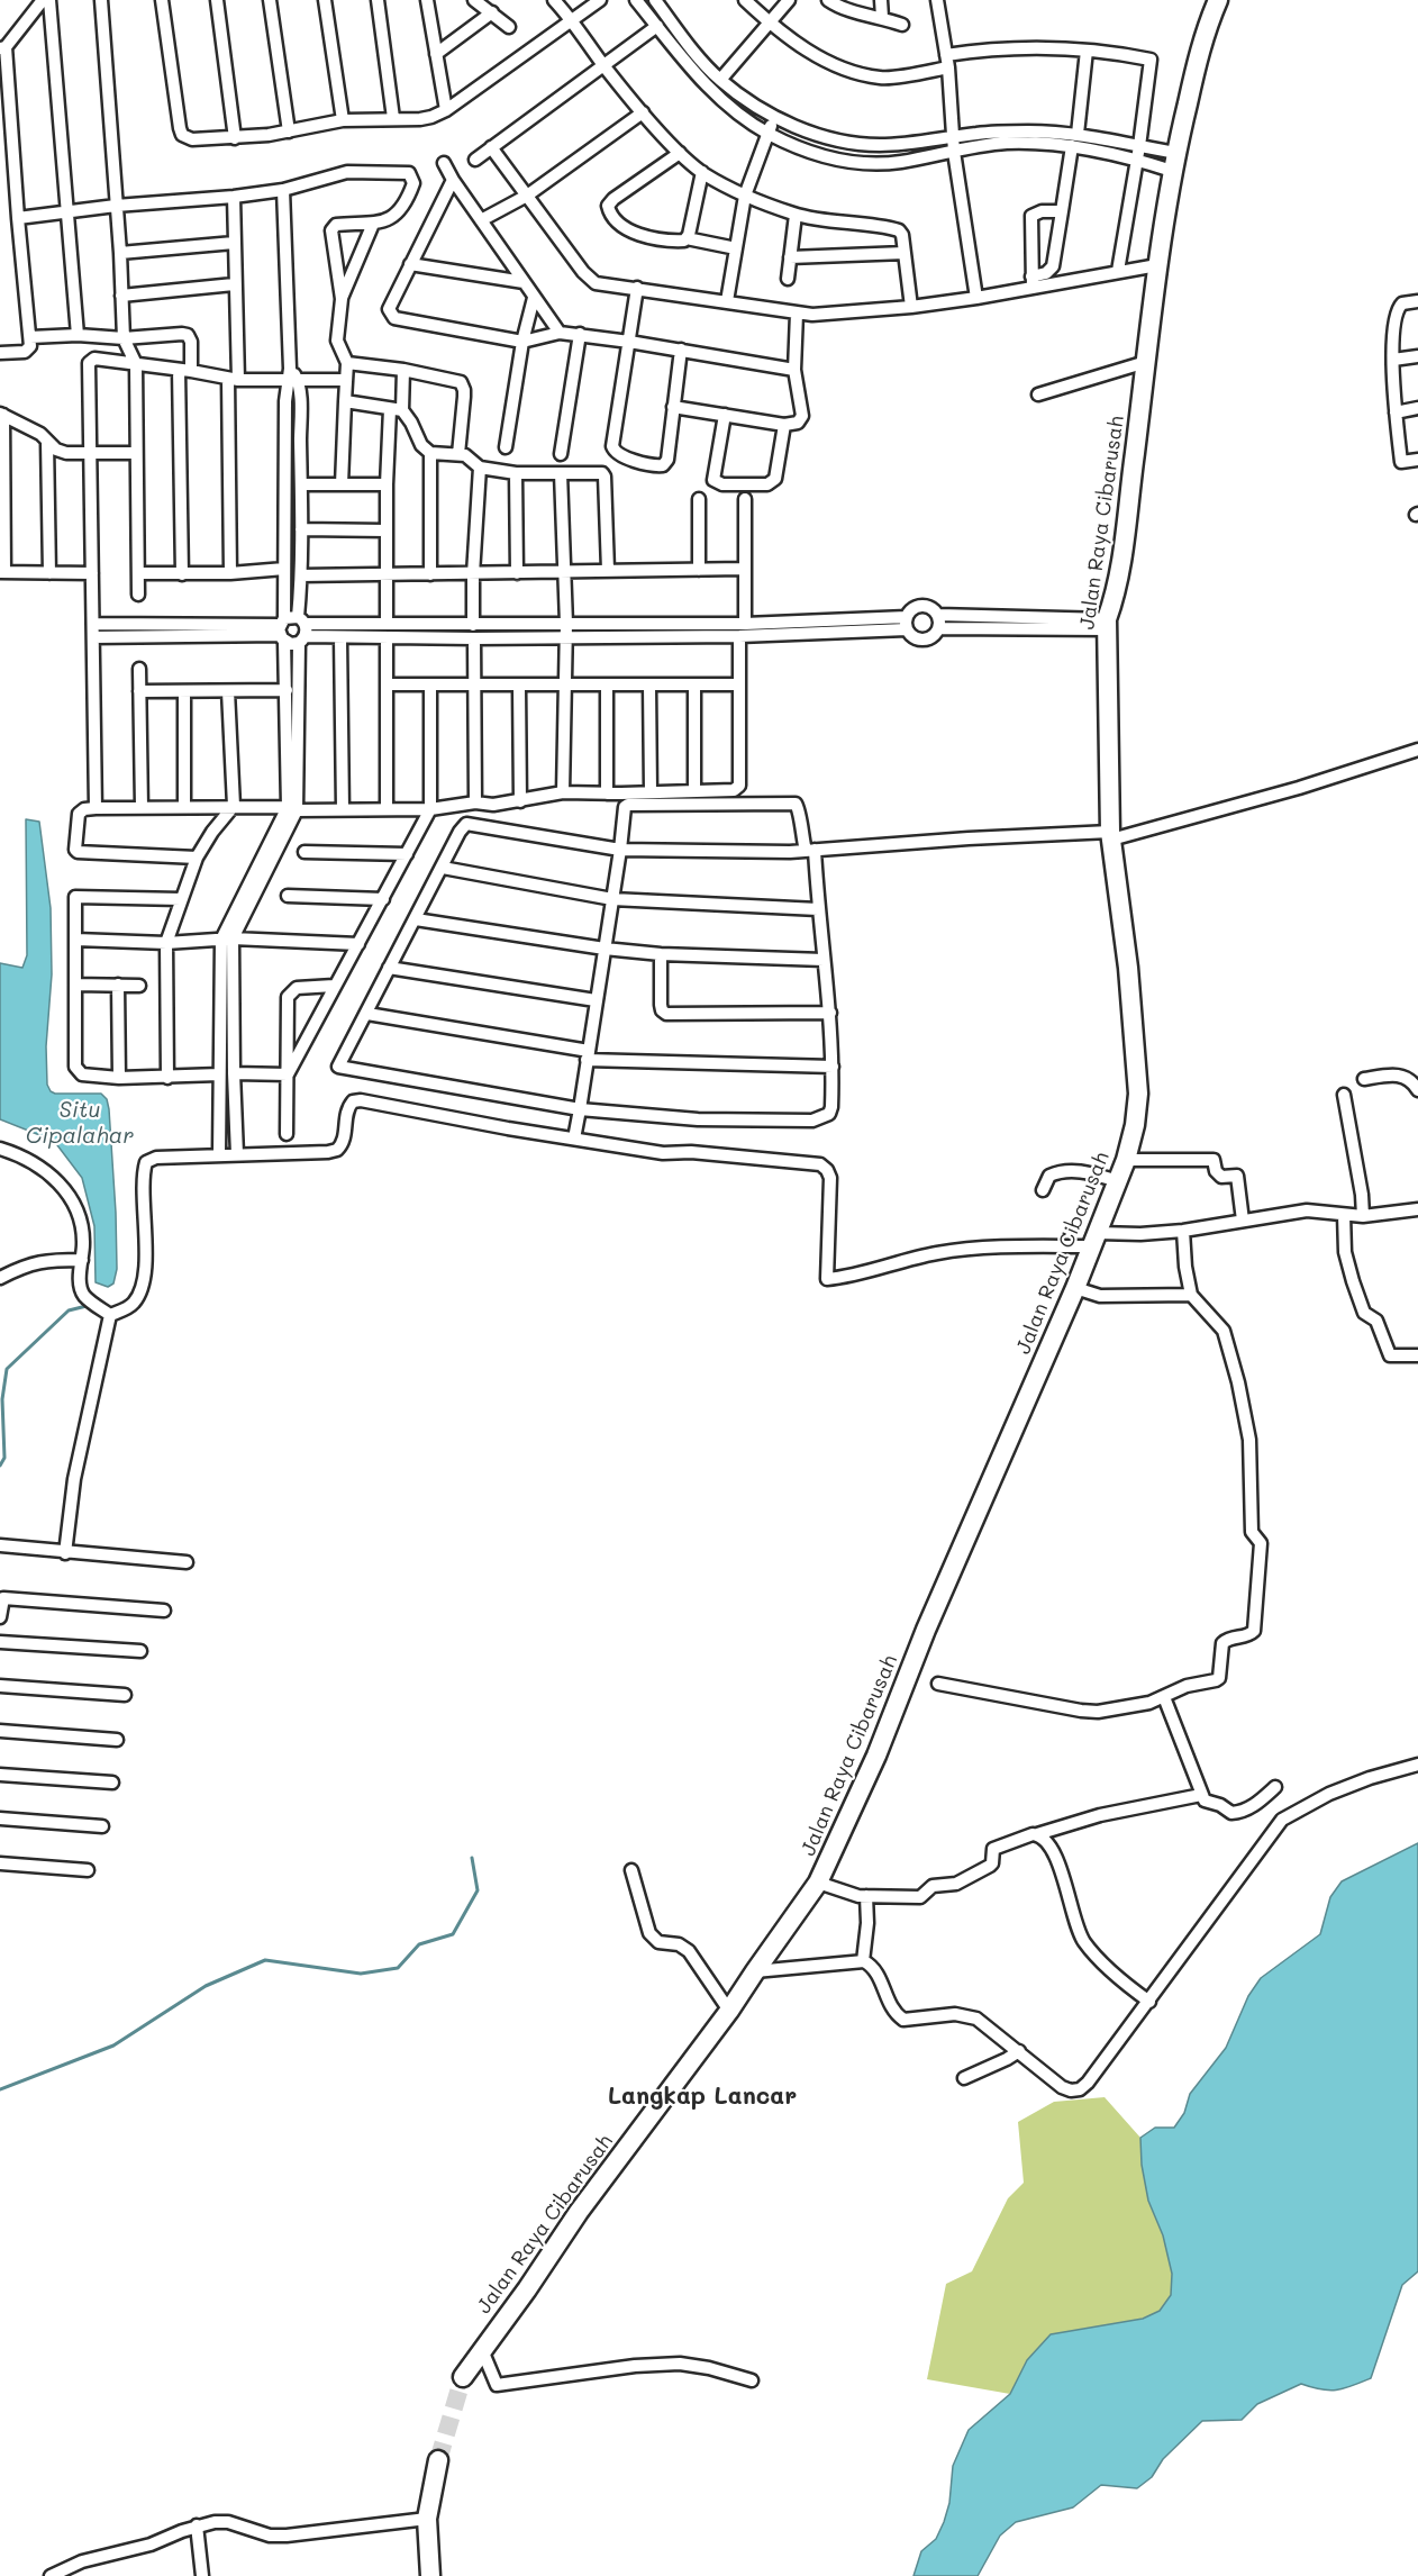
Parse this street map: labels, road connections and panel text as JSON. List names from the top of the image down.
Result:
{
  "streets": {
    "main road": ["Jalan Raya Cibarusah"]
  },
  "districts": ["Langkap Lancar"],
  "water": ["Situ Cipalahar"]
}
